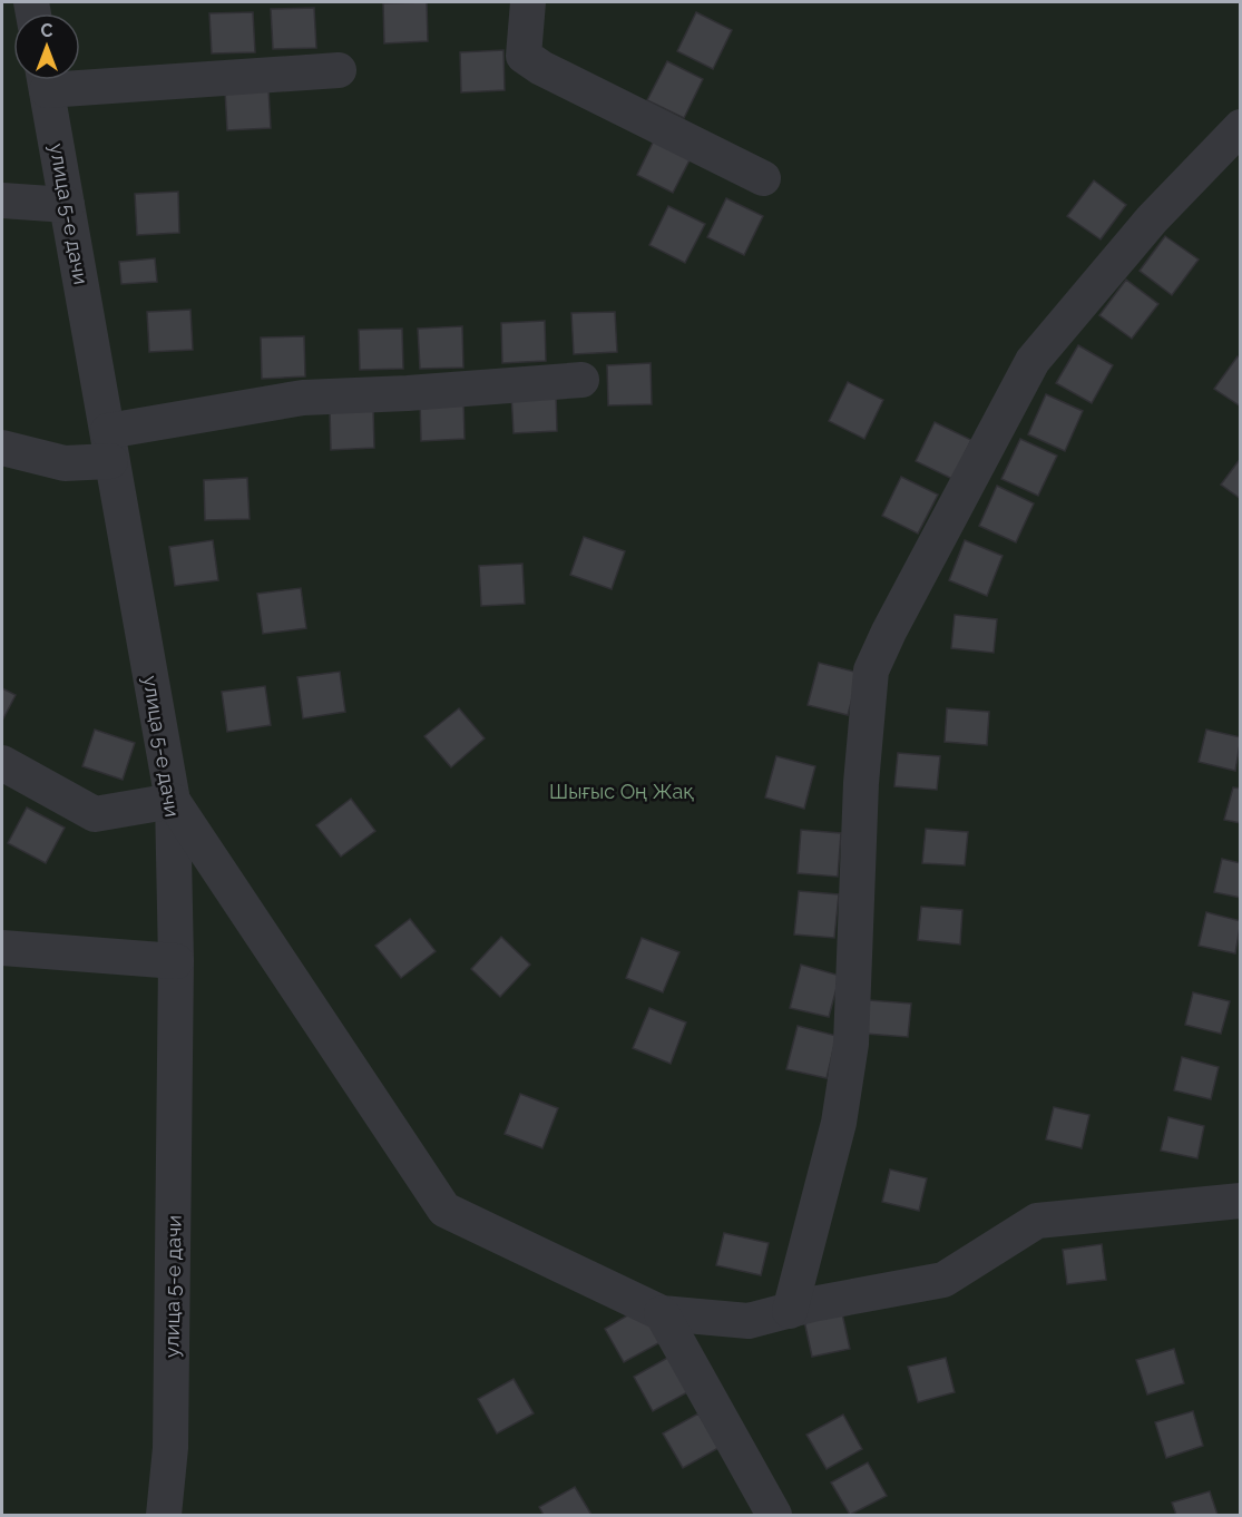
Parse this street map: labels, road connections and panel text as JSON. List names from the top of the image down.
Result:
{
  "streets": {
    "street": ["улица 5-е дачи"]
  },
  "parks": ["Шығыс Оң Жақ"],
  "north": "top"
}
